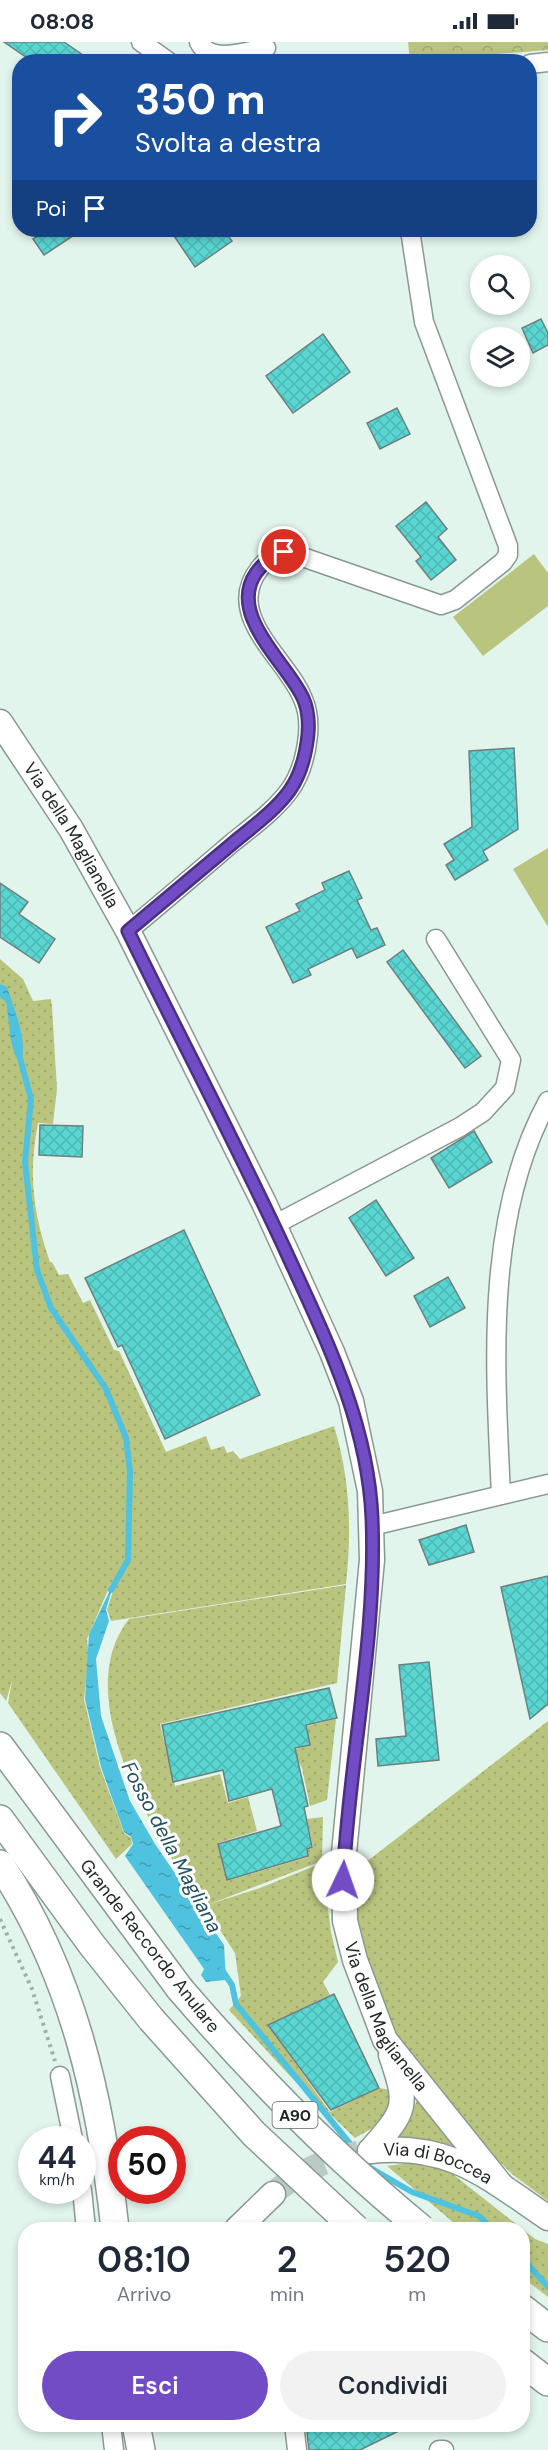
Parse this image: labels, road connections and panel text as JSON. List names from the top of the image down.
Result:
{
  "streets": {
    "highway": ["Grande Raccordo Anulare", "A90"],
    "main road": ["Via della Maglianella", "Via di Boccea"]
  },
  "crossings": [
    ["Via della Maglianella", "Via di Boccea"]
  ],
  "water": ["Fosso della Magliana"],
  "page": {
    "status": "08:08",
    "turn": ["350 m", "Svolta a destra"],
    "then": "Poi",
    "speed": "44 km/h",
    "limit": "50",
    "eta": [
      "08:10",
      "Arrivo",
      "2",
      "min",
      "520",
      "m"
    ],
    "buttons": ["Esci", "Condividi"]
  }
}
